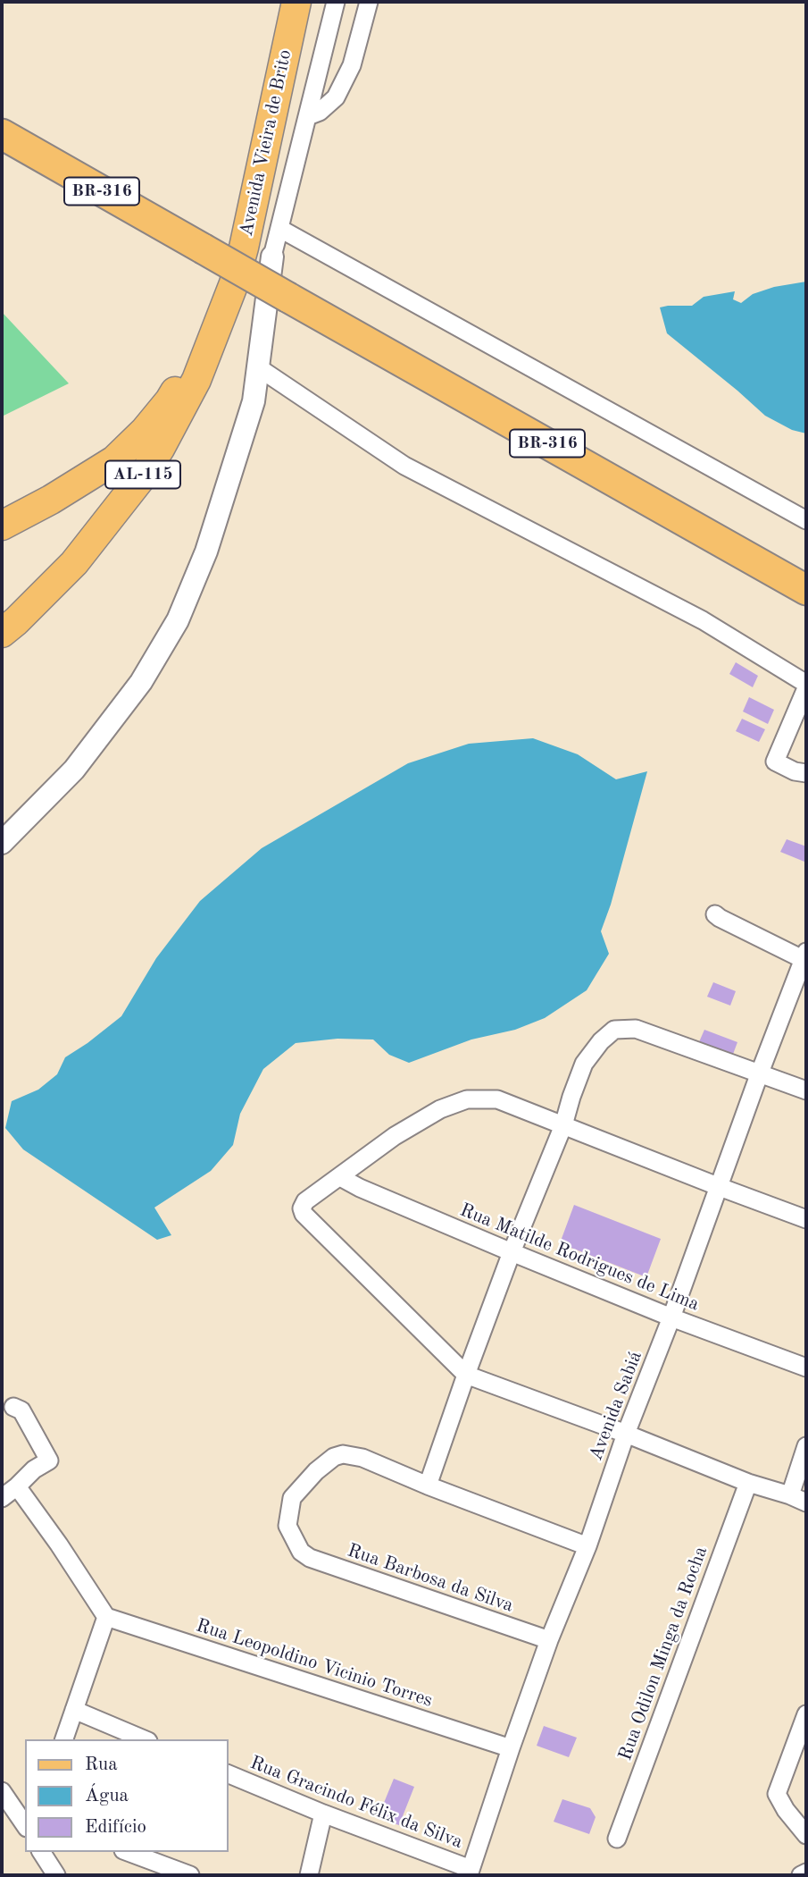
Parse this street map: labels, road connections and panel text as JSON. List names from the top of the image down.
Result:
{
  "streets": {
    "highway": ["BR-316"],
    "main road": ["Avenida Vieira de Brito", "AL-115"],
    "street": [
      "Rua Matilde Rodrigues de Lima",
      "Avenida Sabiá",
      "Rua Barbosa da Silva",
      "Rua Odilon Minga da Rocha",
      "Rua Leopoldino Vicinio Torres",
      "Rua Gracindo Félix da Silva"
    ]
  },
  "crossings": [
    ["Avenida Vieira de Brito", "AL-115"],
    ["Rua Matilde Rodrigues de Lima", "Avenida Sabiá"],
    ["Avenida Sabiá", "Rua Barbosa da Silva"],
    ["Avenida Sabiá", "Rua Leopoldino Vicinio Torres"],
    ["Avenida Sabiá", "Rua Gracindo Félix da Silva"]
  ],
  "legend": ["Rua", "Água", "Edifício"]
}
